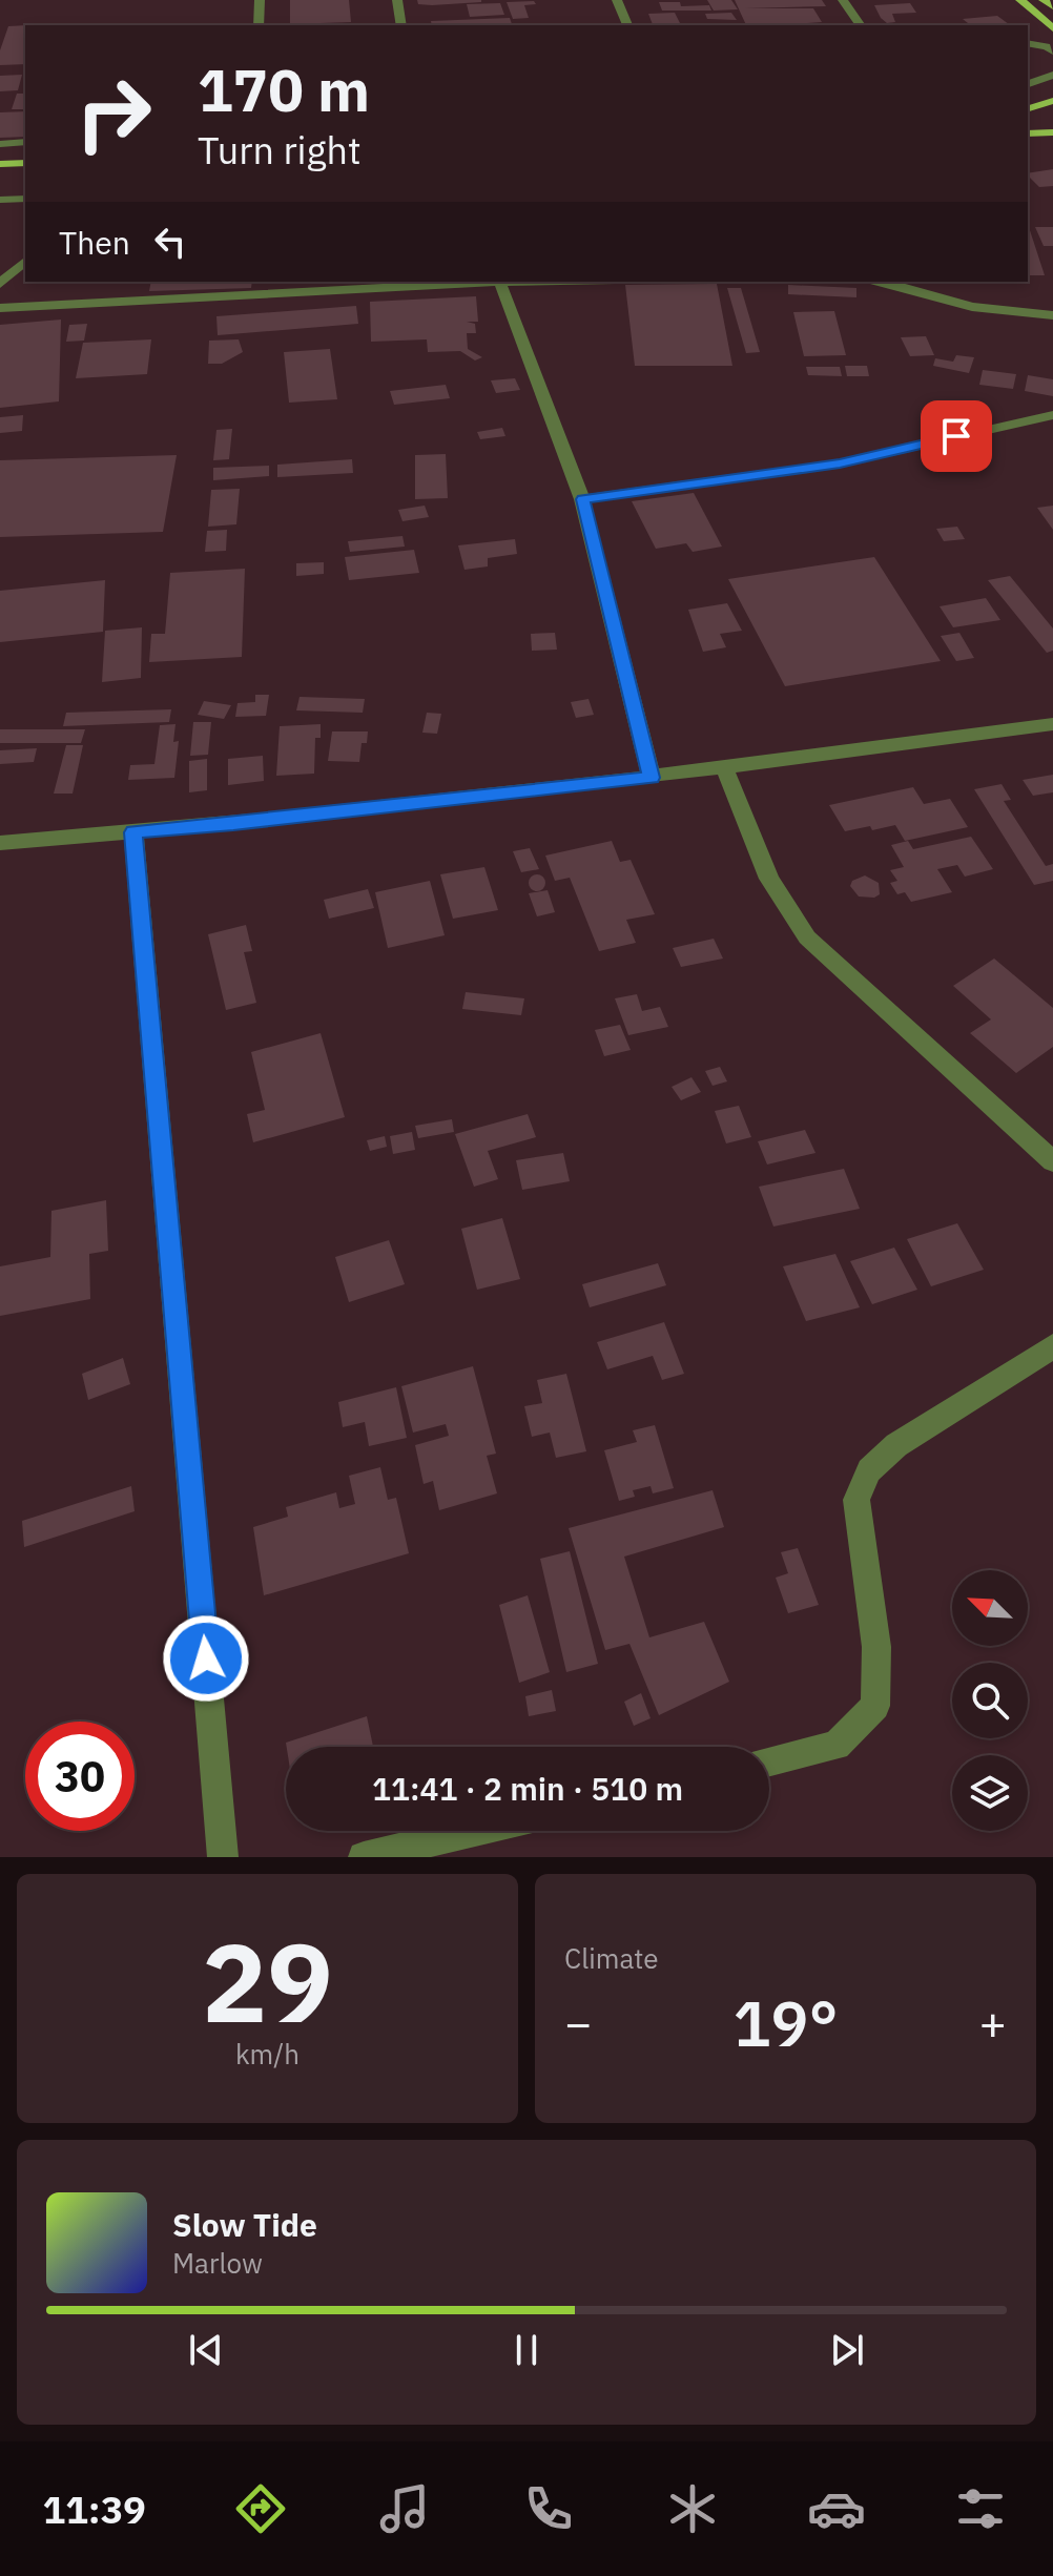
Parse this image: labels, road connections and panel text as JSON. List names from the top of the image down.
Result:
{
  "north": "top left",
  "page": {
    "turn": ["170 m", "Turn right"],
    "then": "Then",
    "limit": "30",
    "trip": "11:41 · 2 min · 510 m",
    "tile": [
      ["29", "km/h"],
      "Climate"
    ],
    "heat": ["−", "19°", "+"],
    "song": ["Slow Tide", "Marlow"],
    "tabs": "11:39"
  }
}
